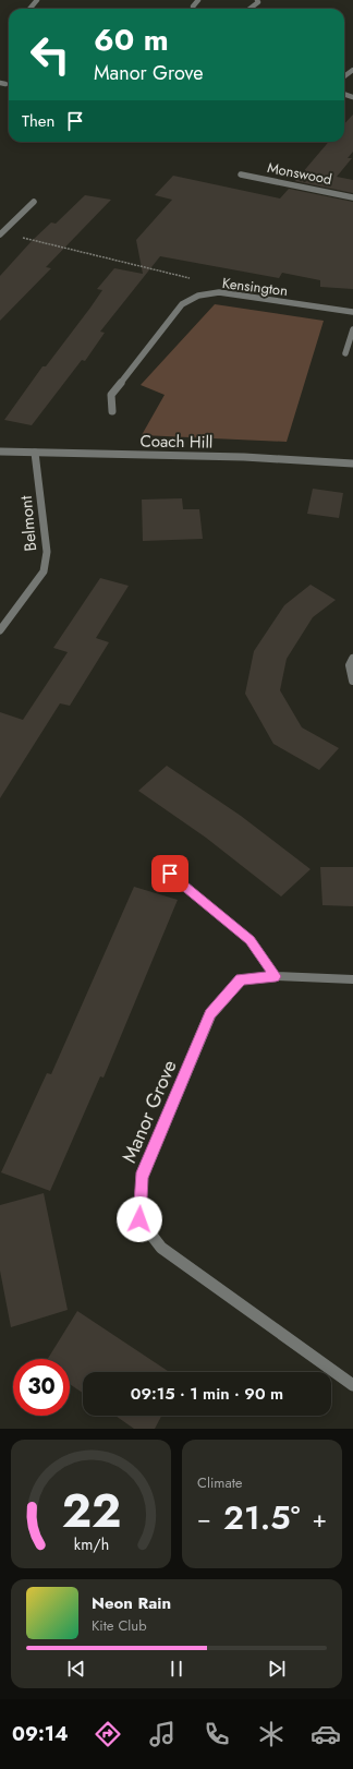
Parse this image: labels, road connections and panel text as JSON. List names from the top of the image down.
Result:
{
  "streets": {
    "street": [
      "Monswood",
      "Kensington",
      "Coach Hill",
      "Belmont",
      "Manor Grove"
    ]
  },
  "crossings": [
    ["Coach Hill", "Belmont"]
  ],
  "page": {
    "turn": ["60 m", "Manor Grove"],
    "then": "Then",
    "limit": "30",
    "trip": "09:15 · 1 min · 90 m",
    "tile": "Climate",
    "heat": ["−", "21.5°", "+"],
    "song": ["Neon Rain", "Kite Club"],
    "tabs": "09:14",
    "gauge": ["22", "km/h"]
  }
}
